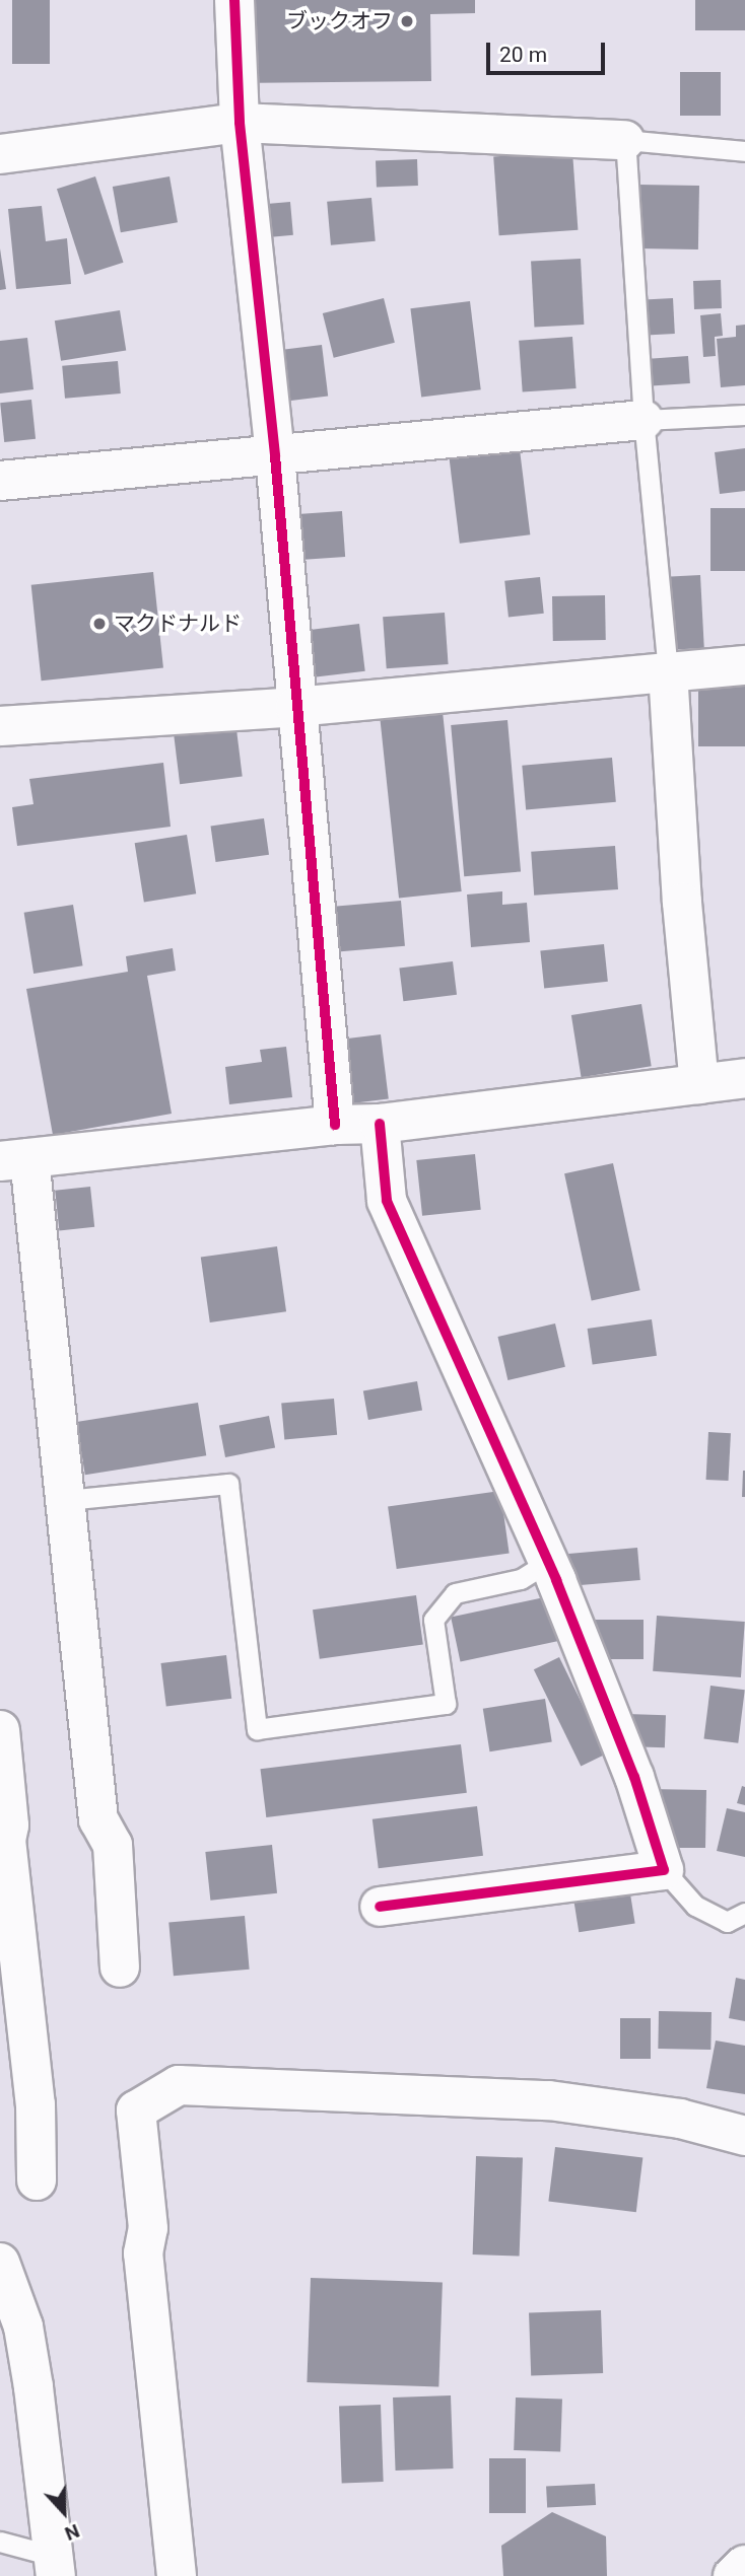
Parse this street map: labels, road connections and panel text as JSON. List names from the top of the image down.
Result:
{
  "places": ["ブックオフ", "マクドナルド"],
  "scale_bar": "20 m",
  "north": "bottom"
}
